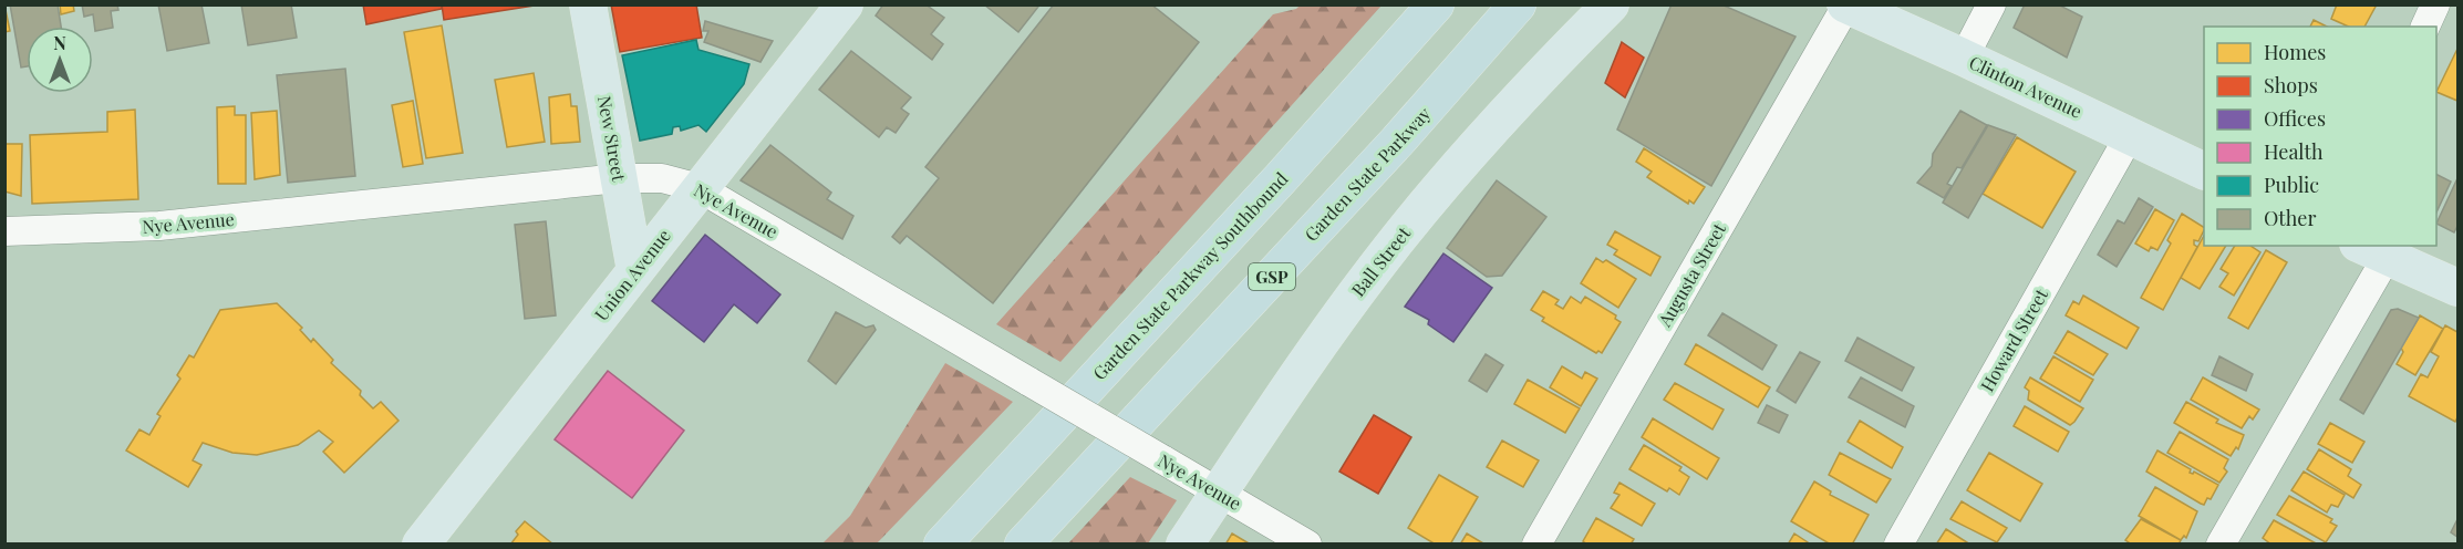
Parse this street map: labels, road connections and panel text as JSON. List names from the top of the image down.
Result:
{
  "streets": {
    "highway": ["Garden State Parkway", "Garden State Parkway Southbound", "GSP"],
    "main road": [
      "Clinton Avenue",
      "New Street",
      "Ball Street",
      "Union Avenue"
    ],
    "street": ["Nye Avenue", "Augusta Street", "Howard Street"]
  },
  "crossings": [
    ["Clinton Avenue", "Augusta Street"],
    ["Clinton Avenue", "Howard Street"],
    ["New Street", "Nye Avenue"],
    ["New Street", "Union Avenue"],
    ["Nye Avenue", "Ball Street"],
    ["Nye Avenue", "Union Avenue"]
  ],
  "legend": [
    "Homes",
    "Shops",
    "Offices",
    "Health",
    "Public",
    "Other"
  ],
  "north": "top"
}
